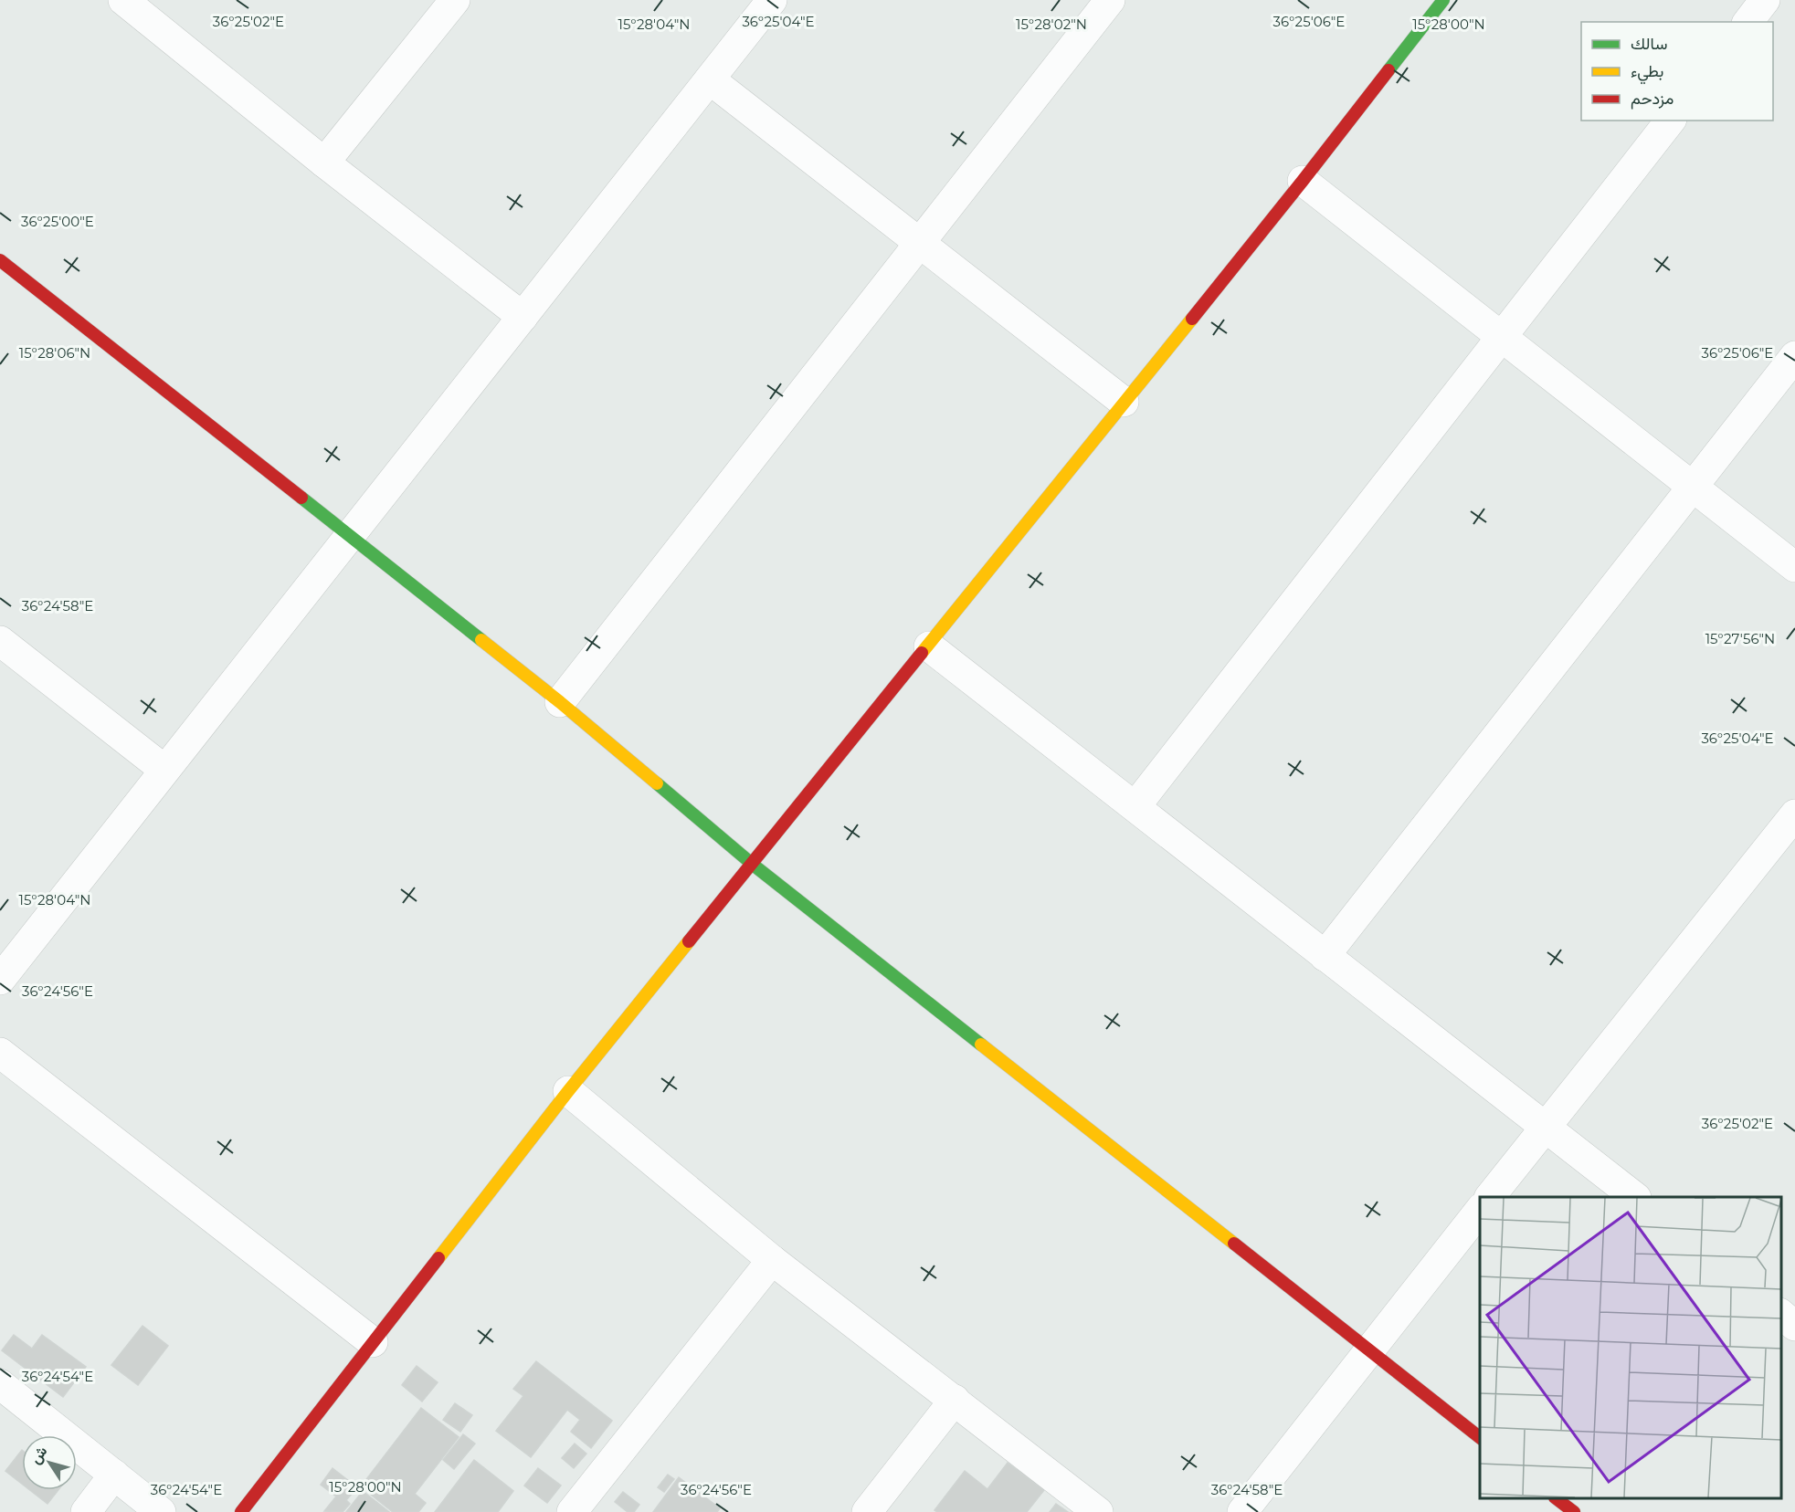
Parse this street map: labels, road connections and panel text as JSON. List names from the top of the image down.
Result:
{
  "legend": ["سالك", "بطيء", "مزدحم"],
  "north": "top left",
  "coordinates": [
    "36°25'02\"E",
    "36°25'04\"E",
    "36°25'06\"E",
    "15°28'04\"N",
    "15°28'02\"N",
    "15°28'00\"N",
    "36°25'00\"E",
    "15°28'06\"N",
    "36°24'58\"E",
    "15°27'56\"N",
    "36°24'56\"E",
    "36°24'54\"E"
  ]
}
